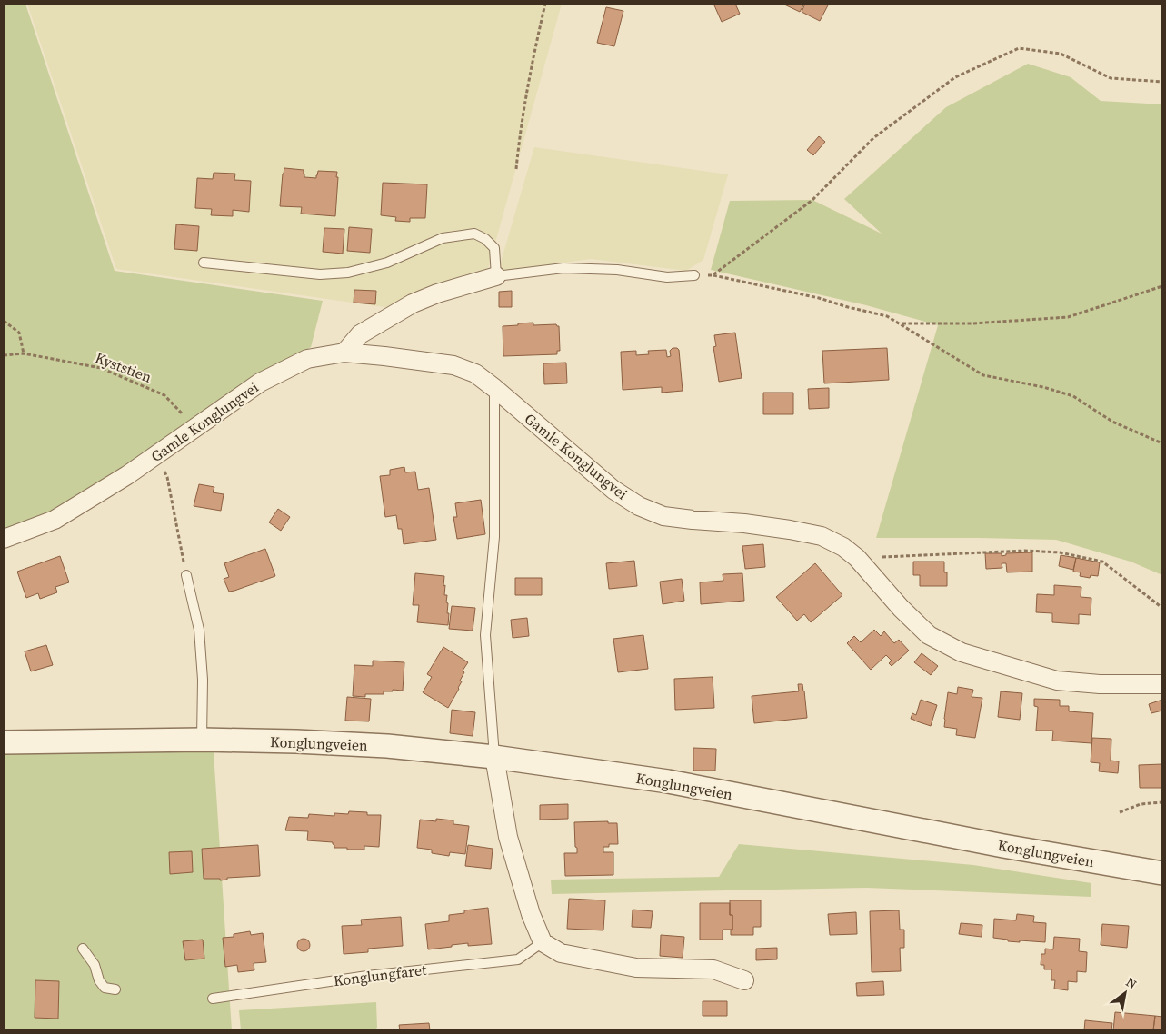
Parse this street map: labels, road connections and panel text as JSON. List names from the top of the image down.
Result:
{
  "streets": {
    "street": ["Gamle Konglungvei", "Konglungveien"],
    "lane": ["Konglungfaret"],
    "path": ["Kyststien"]
  },
  "crossings": [
    ["Kyststien", "Gamle Konglungvei"]
  ],
  "north": "top right"
}
